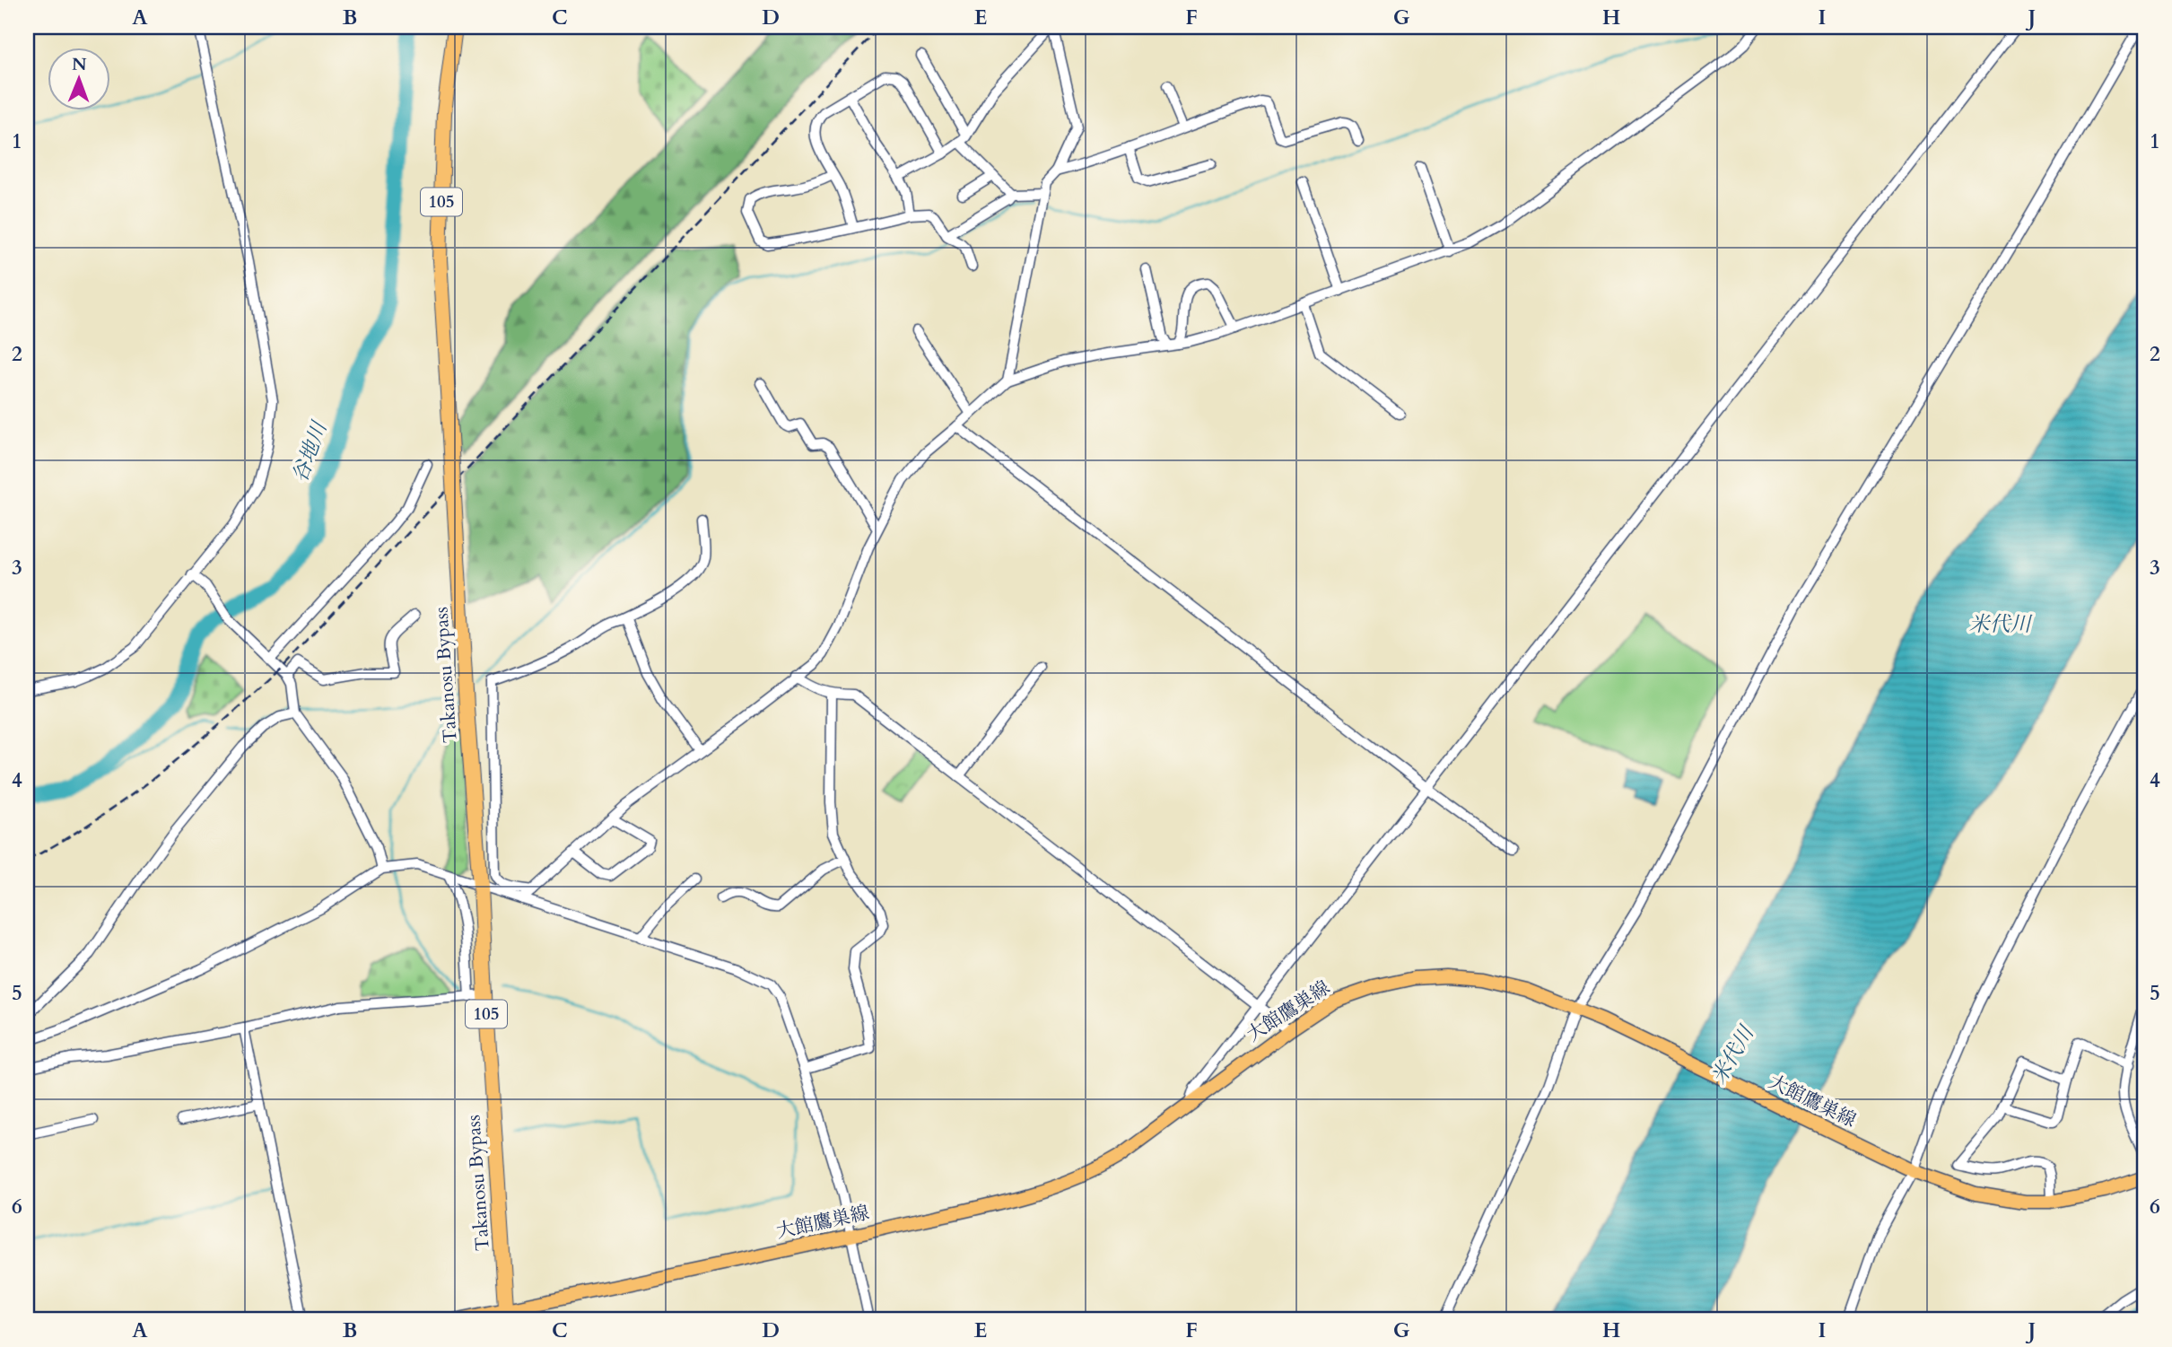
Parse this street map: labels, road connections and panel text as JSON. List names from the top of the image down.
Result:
{
  "streets": {
    "highway": ["105", "Takanosu Bypass"],
    "main road": ["大館鷹巣線"]
  },
  "crossings": [
    ["Takanosu Bypass", "大館鷹巣線"]
  ],
  "water": ["谷地川", "米代川"],
  "north": "top",
  "grid": {
    "columns": [
      "A",
      "B",
      "C",
      "D",
      "E",
      "F",
      "G",
      "H",
      "I",
      "J"
    ],
    "rows": [
      "1",
      "2",
      "3",
      "4",
      "5",
      "6"
    ]
  }
}
